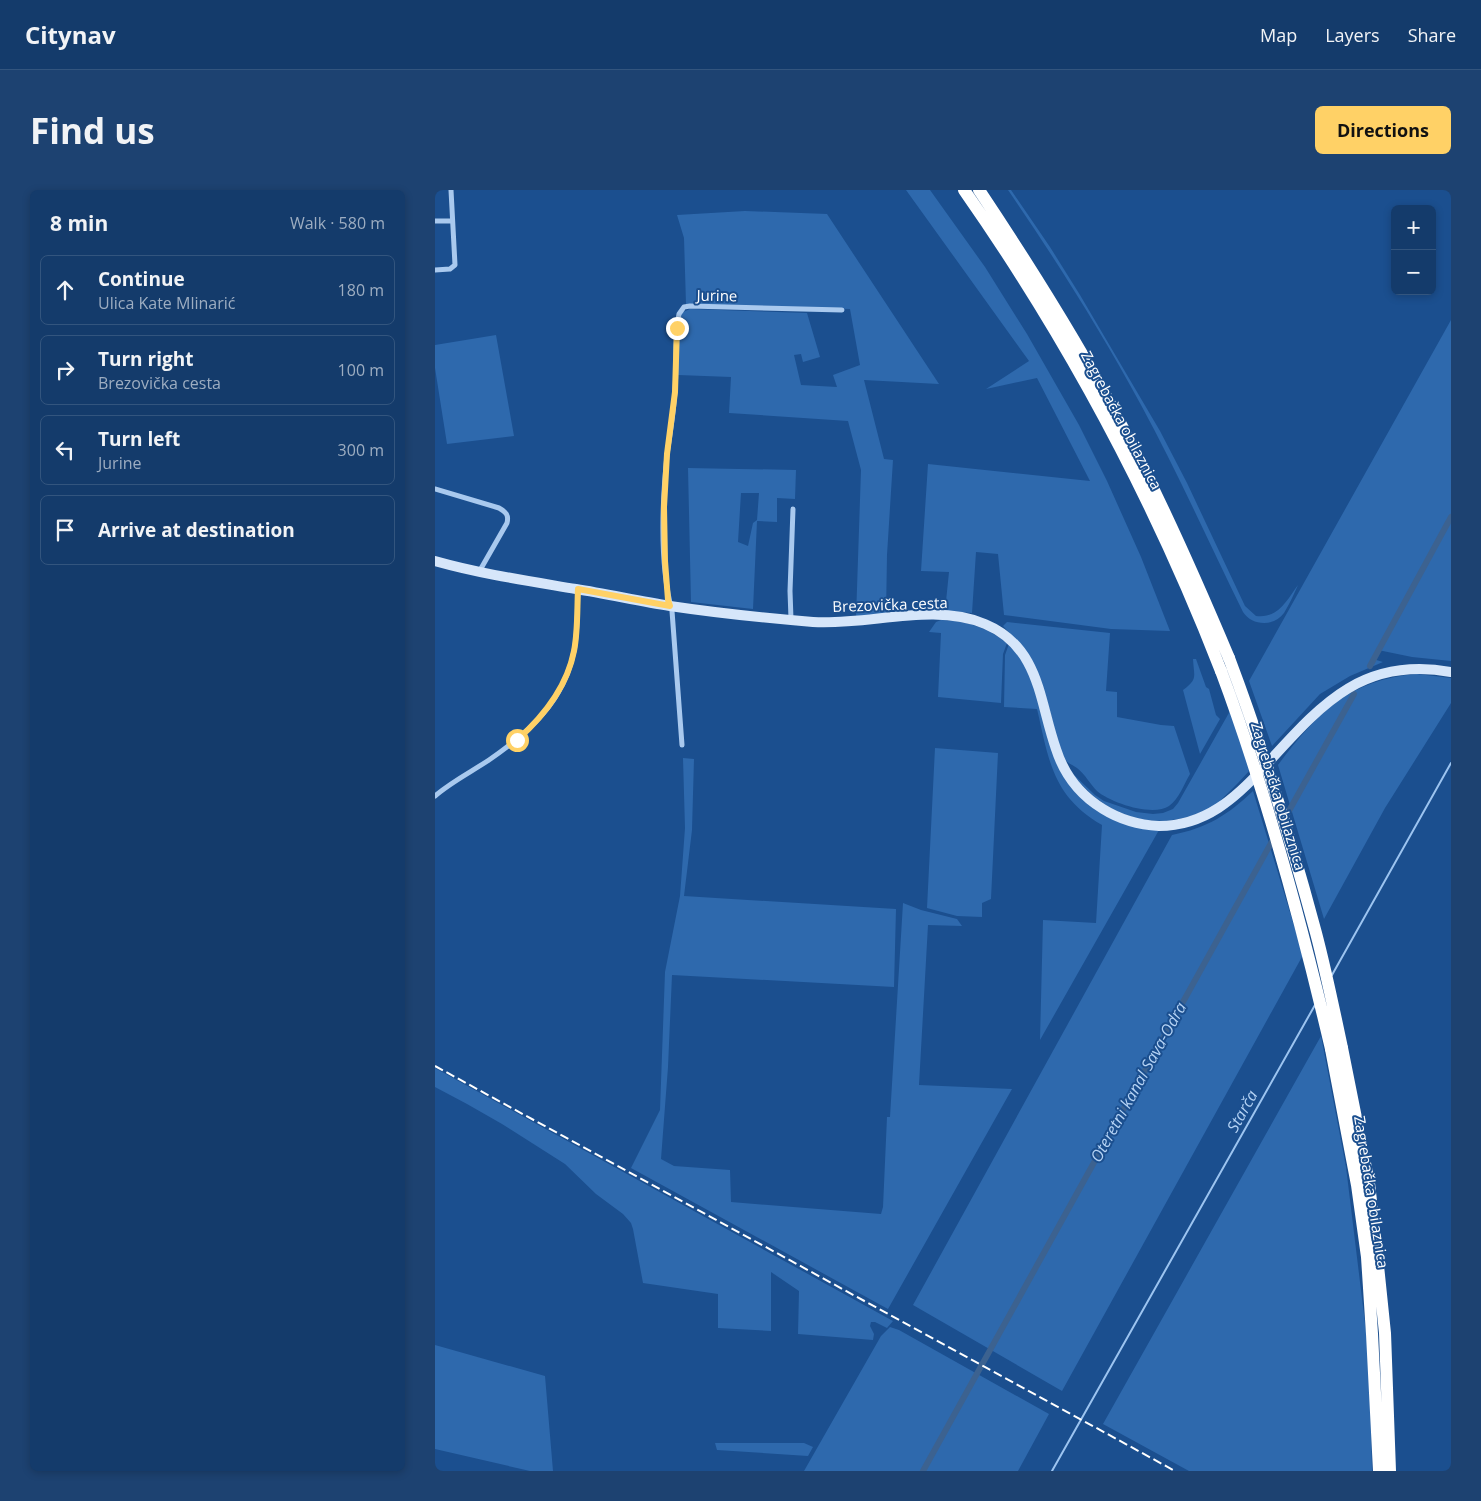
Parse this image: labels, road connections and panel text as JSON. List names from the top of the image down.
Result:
{
  "streets": {
    "highway": ["Zagrebačka obilaznica"],
    "main road": ["Brezovička cesta"],
    "street": ["Jurine"]
  },
  "crossings": [
    ["Jurine", "Brezovička cesta"]
  ],
  "water": ["Oteretni kanal Sava-Odra", "Starča"],
  "page": {
    "header": "Citynav",
    "nav": ["Map", "Layers", "Share"],
    "buttons": "Directions",
    "title": "Find us",
    "heading": ["8 min", "Walk · 580 m"],
    "map_buttons": ["+", "−"],
    "list": [
      ["Continue", "Ulica Kate Mlinarić", "180 m"],
      ["Turn right", "Brezovička cesta", "100 m"],
      ["Turn left", "Jurine", "300 m"],
      "Arrive at destination"
    ]
  }
}
